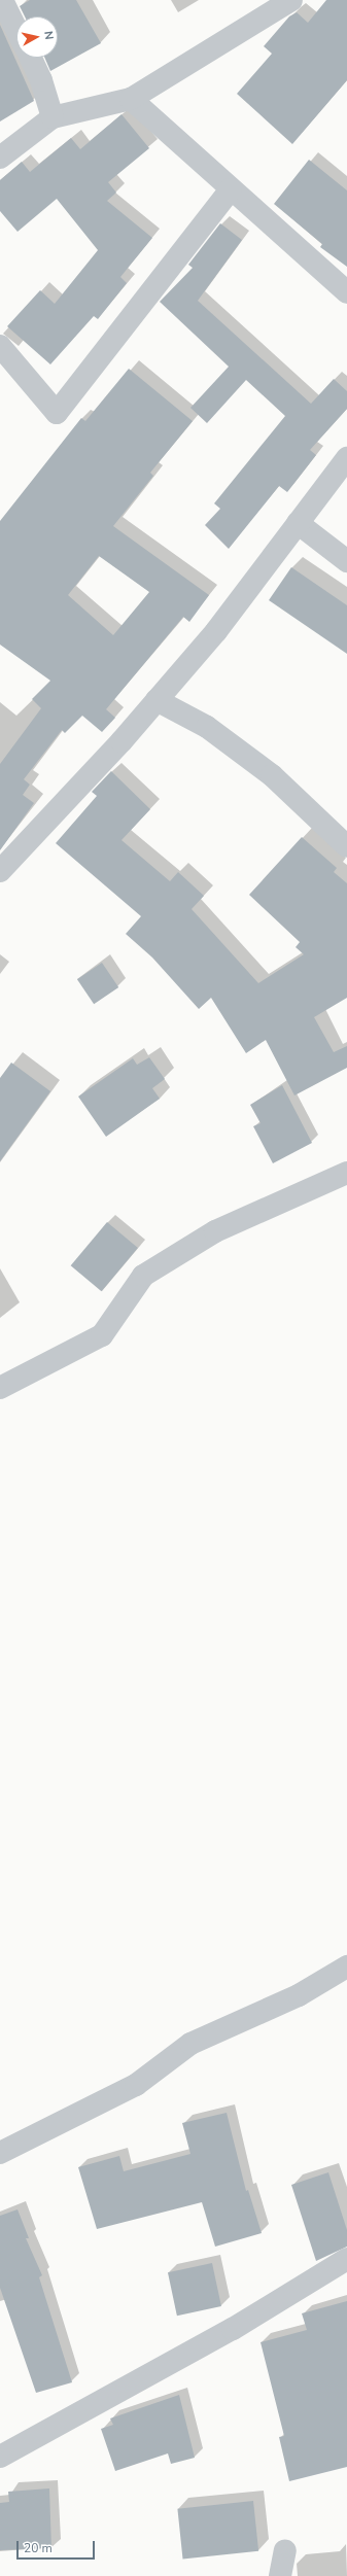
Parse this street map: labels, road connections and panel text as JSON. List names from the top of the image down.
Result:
{
  "scale_bar": "20 m",
  "north": "right"
}
